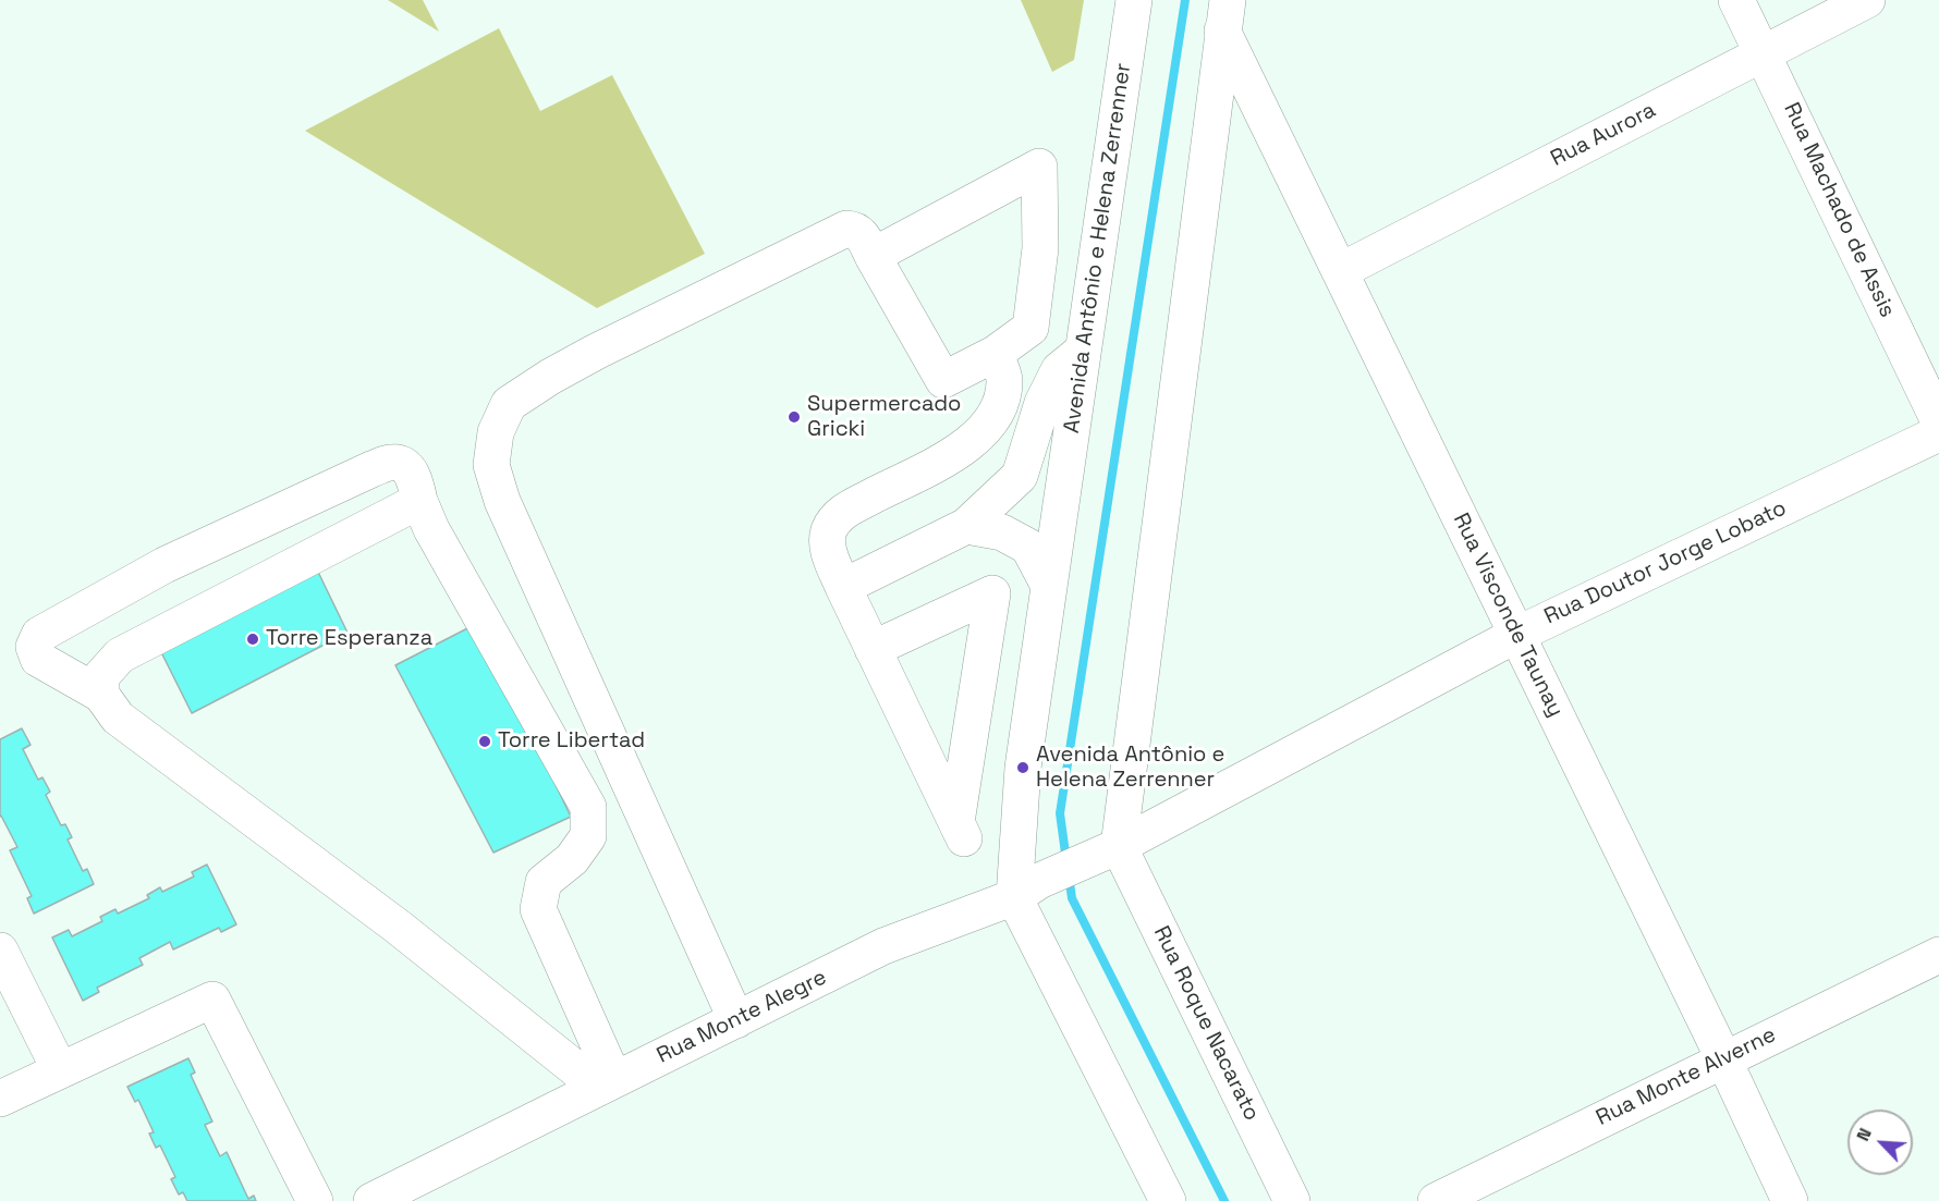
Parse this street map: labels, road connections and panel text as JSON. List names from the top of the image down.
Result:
{
  "streets": {
    "street": [
      "Rua Aurora",
      "Rua Machado de Assis",
      "Avenida Antônio e Helena Zerrenner",
      "Rua Doutor Jorge Lobato",
      "Rua Visconde Taunay",
      "Rua Monte Alegre",
      "Rua Roque Nacarato",
      "Rua Monte Alverne"
    ]
  },
  "crossings": [
    ["Rua Aurora", "Rua Machado de Assis"],
    ["Rua Aurora", "Rua Visconde Taunay"],
    ["Avenida Antônio e Helena Zerrenner", "Rua Monte Alegre"],
    ["Rua Doutor Jorge Lobato", "Rua Visconde Taunay"],
    ["Rua Doutor Jorge Lobato", "Rua Monte Alegre"],
    ["Rua Doutor Jorge Lobato", "Rua Roque Nacarato"],
    ["Rua Visconde Taunay", "Rua Monte Alverne"],
    ["Rua Monte Alegre", "Rua Roque Nacarato"]
  ],
  "places": [
    "Supermercado Gricki",
    "Torre Esperanza",
    "Torre Libertad",
    "Avenida Antônio e Helena Zerrenner"
  ],
  "north": "top left"
}
